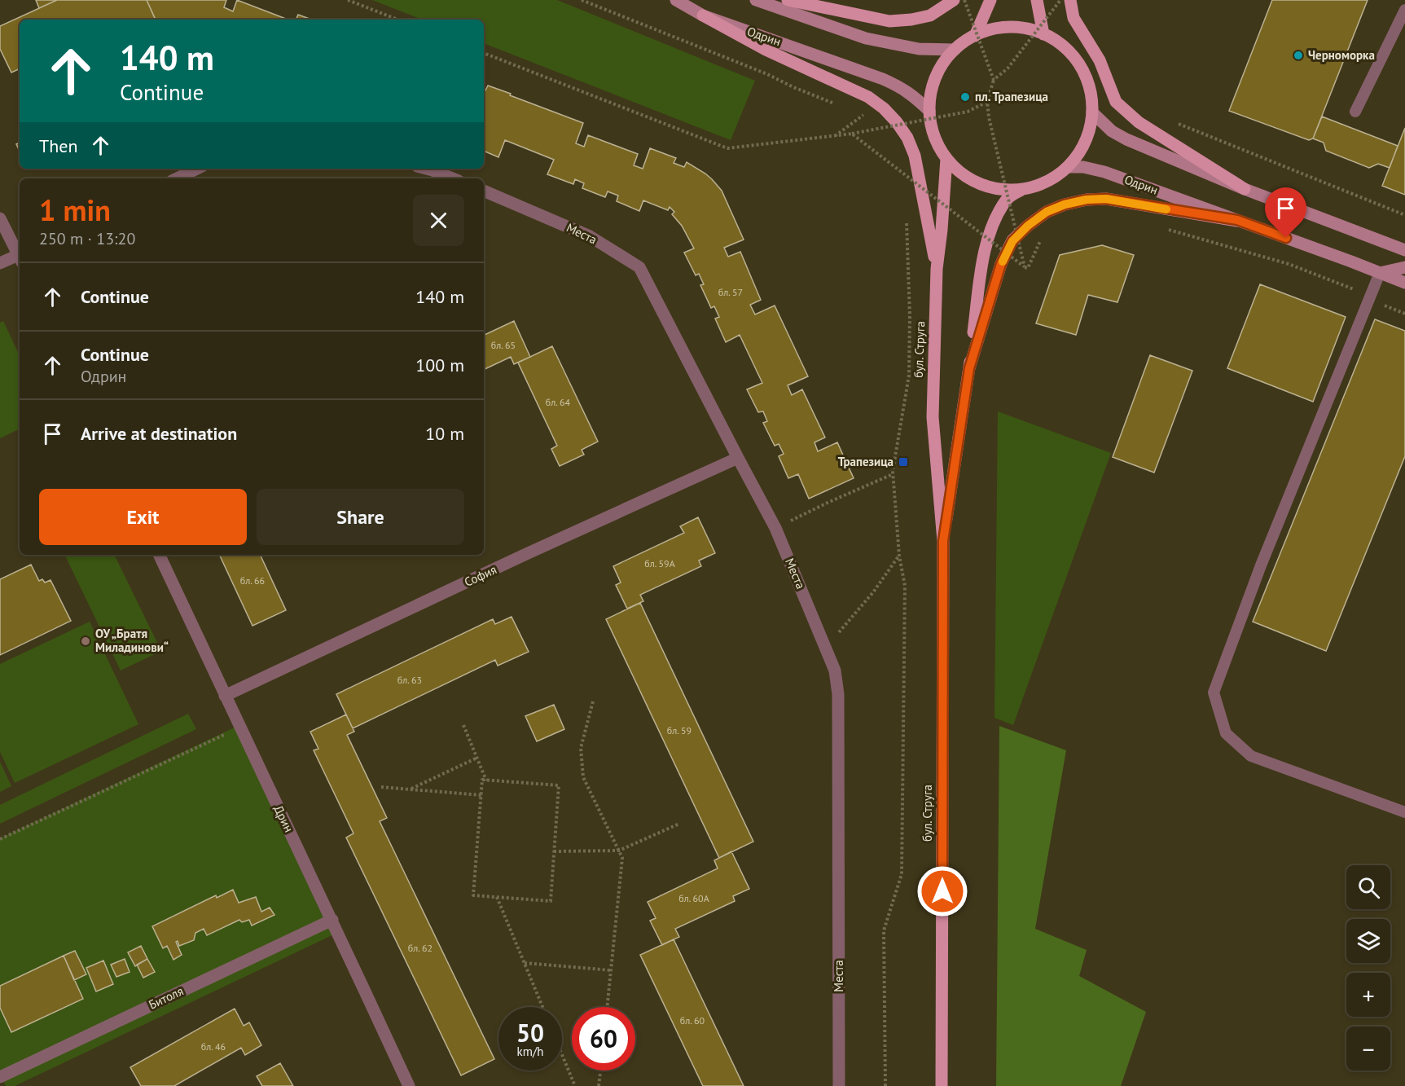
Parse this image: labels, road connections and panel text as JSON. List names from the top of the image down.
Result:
{
  "streets": {
    "main road": ["Одрин", "бул. Струга"],
    "street": [
      "Места",
      "София",
      "Дрин",
      "Битоля"
    ]
  },
  "crossings": [
    ["Одрин", "бул. Струга"],
    ["Места", "София"],
    ["София", "Дрин"],
    ["Дрин", "Битоля"]
  ],
  "places": {
    "other": ["Черноморка", "пл. Трапезица", "ОУ „Братя Миладинови“"],
    "transit": ["Трапезица"]
  },
  "house_numbers": [
    "бл. 57",
    "бл. 65",
    "бл. 64",
    "бл. 59A",
    "бл. 66",
    "бл. 63",
    "бл. 59",
    "бл. 60A",
    "бл. 62",
    "бл. 60",
    "бл. 46"
  ],
  "page": {
    "turn": ["140 m", "Continue"],
    "then": "Then",
    "heading": ["1 min", "250 m · 13:20"],
    "list": [
      {
        "name": "Continue",
        "value": "140 m"
      },
      {
        "name": "Continue",
        "note": "Одрин",
        "value": "100 m"
      },
      {
        "name": "Arrive at destination",
        "value": "10 m"
      }
    ],
    "buttons": ["Exit", "Share"],
    "map_buttons": ["+", "−"],
    "speed": "50 km/h",
    "limit": "60"
  }
}
